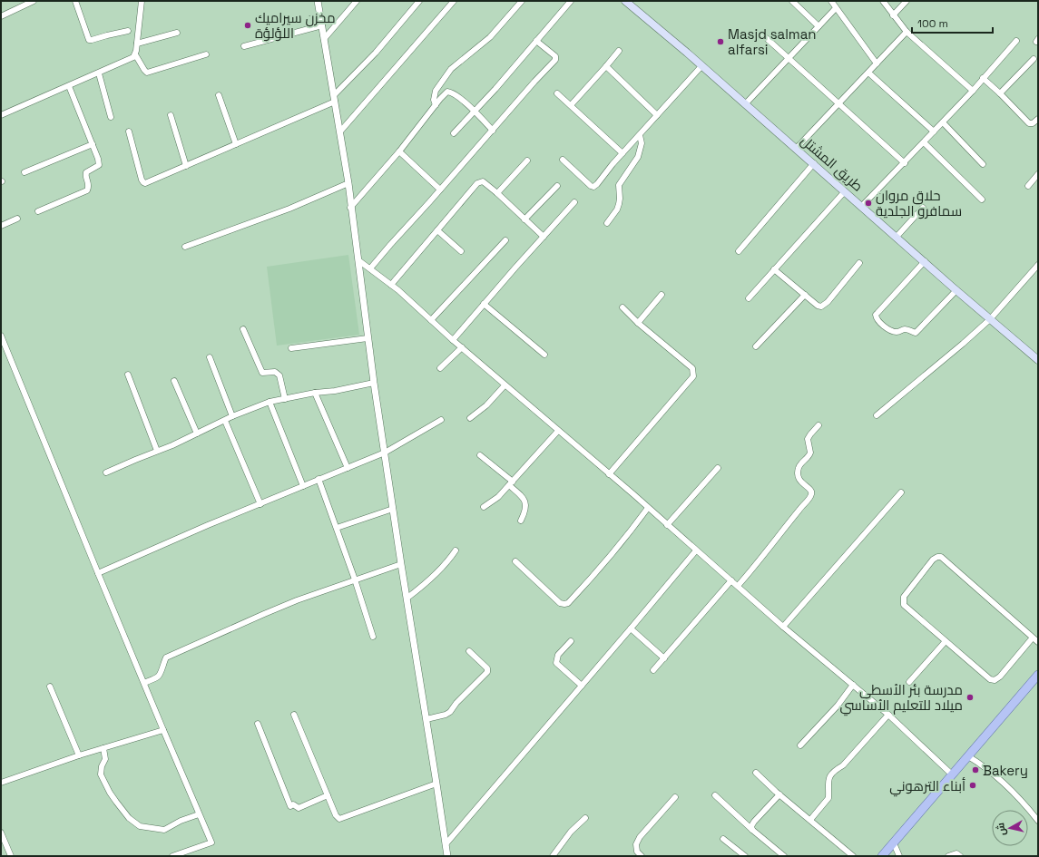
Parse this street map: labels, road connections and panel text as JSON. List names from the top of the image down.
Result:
{
  "streets": {
    "main road": ["طريق المشتل"]
  },
  "places": [
    "مخزن سيراميك اللؤلؤة",
    "Masjd salman alfarsi",
    "حلاق مروان سمافرو الجلدية",
    "مدرسة بئر الأسطى ميلاد للتعليم الأساسي",
    "Bakery",
    "أبناء الترهوني"
  ],
  "scale_bar": "100 m",
  "north": "left"
}
